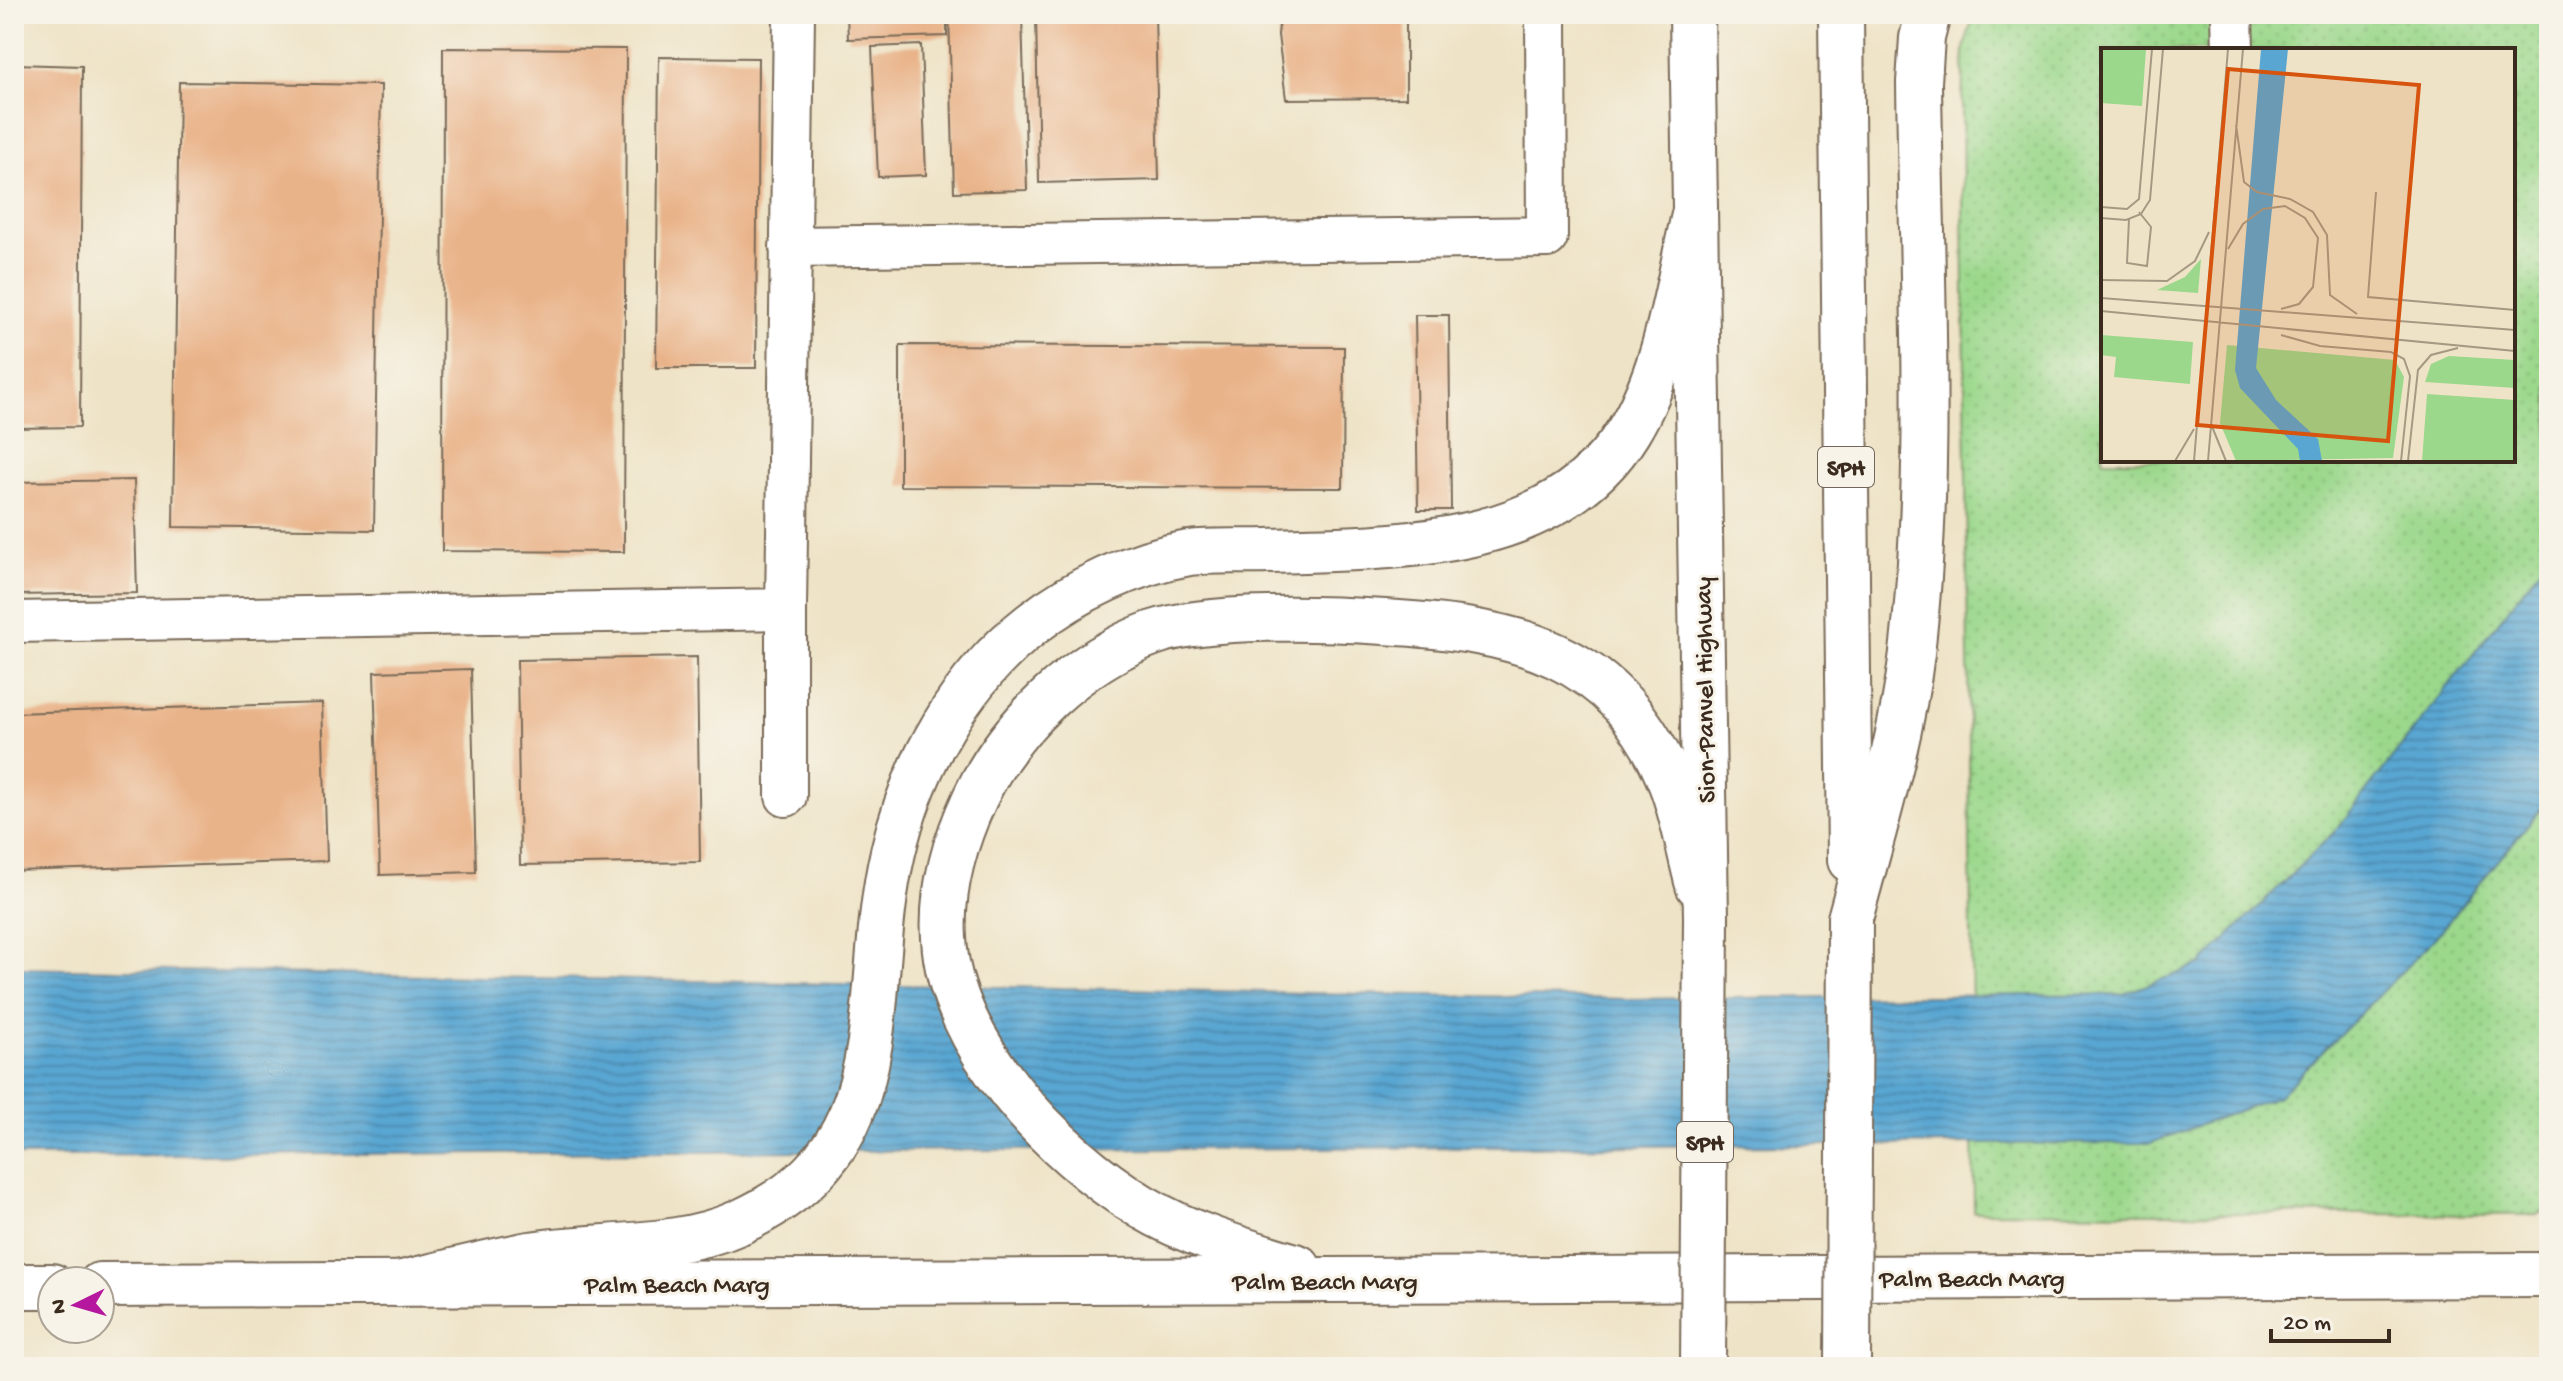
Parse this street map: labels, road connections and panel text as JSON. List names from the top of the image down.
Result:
{
  "streets": {
    "main road": ["SPH", "Sion-Panvel Highway", "Palm Beach Marg"]
  },
  "scale_bar": "20 m",
  "north": "left"
}
